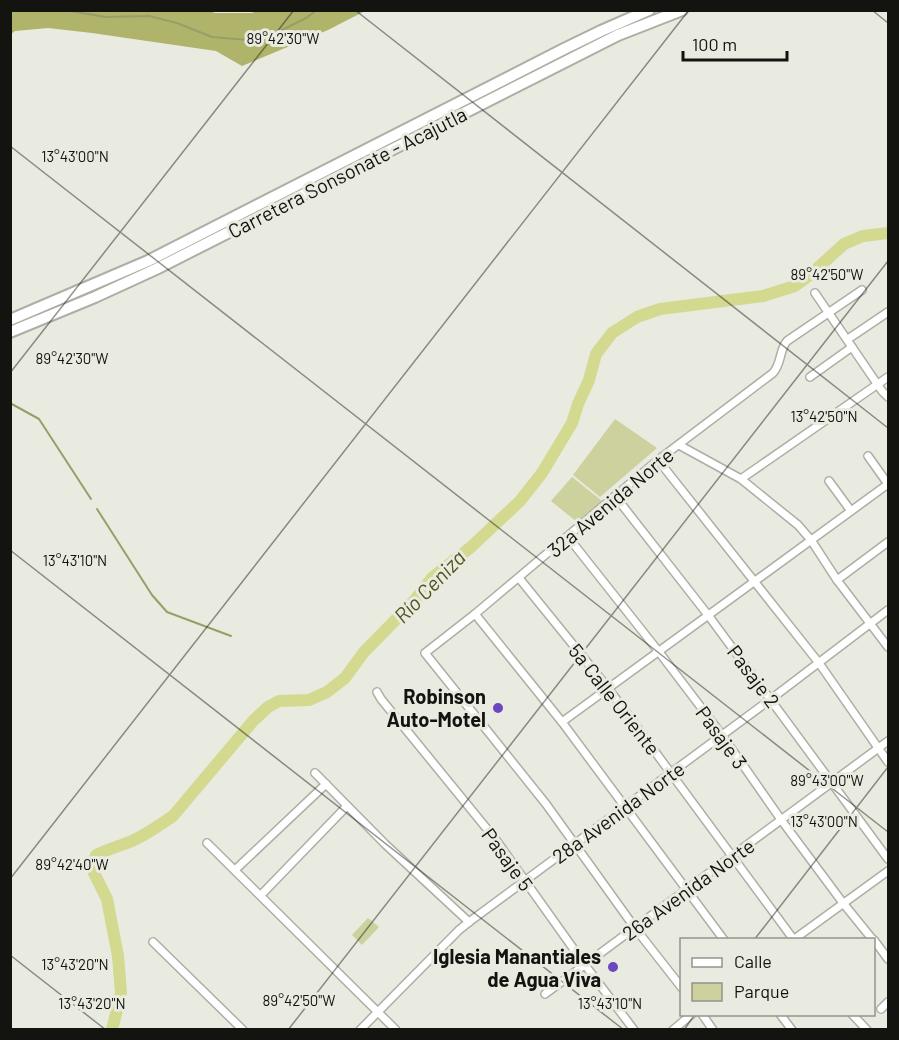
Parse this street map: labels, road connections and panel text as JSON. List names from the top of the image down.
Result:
{
  "streets": {
    "highway": ["Carretera Sonsonate - Acajutla"],
    "street": [
      "32a Avenida Norte",
      "Pasaje 2",
      "5a Calle Oriente",
      "Pasaje 3",
      "28a Avenida Norte",
      "Pasaje 5",
      "26a Avenida Norte"
    ]
  },
  "crossings": [
    ["32a Avenida Norte", "Pasaje 2"],
    ["32a Avenida Norte", "5a Calle Oriente"],
    ["32a Avenida Norte", "Pasaje 3"],
    ["32a Avenida Norte", "28a Avenida Norte"],
    ["Pasaje 2", "28a Avenida Norte"],
    ["Pasaje 2", "26a Avenida Norte"],
    ["5a Calle Oriente", "28a Avenida Norte"],
    ["5a Calle Oriente", "26a Avenida Norte"],
    ["Pasaje 3", "28a Avenida Norte"],
    ["Pasaje 3", "26a Avenida Norte"],
    ["28a Avenida Norte", "Pasaje 5"],
    ["Pasaje 5", "26a Avenida Norte"]
  ],
  "water": ["Río Ceniza"],
  "places": ["Robinson Auto-Motel", "Iglesia Manantiales de Agua Viva"],
  "legend": ["Calle", "Parque"],
  "scale_bar": "100 m",
  "coordinates": [
    "89°42'30\"W",
    "13°43'00\"N",
    "89°42'50\"W",
    "13°42'50\"N",
    "13°43'10\"N",
    "89°43'00\"W",
    "89°42'40\"W",
    "13°43'20\"N"
  ]
}
